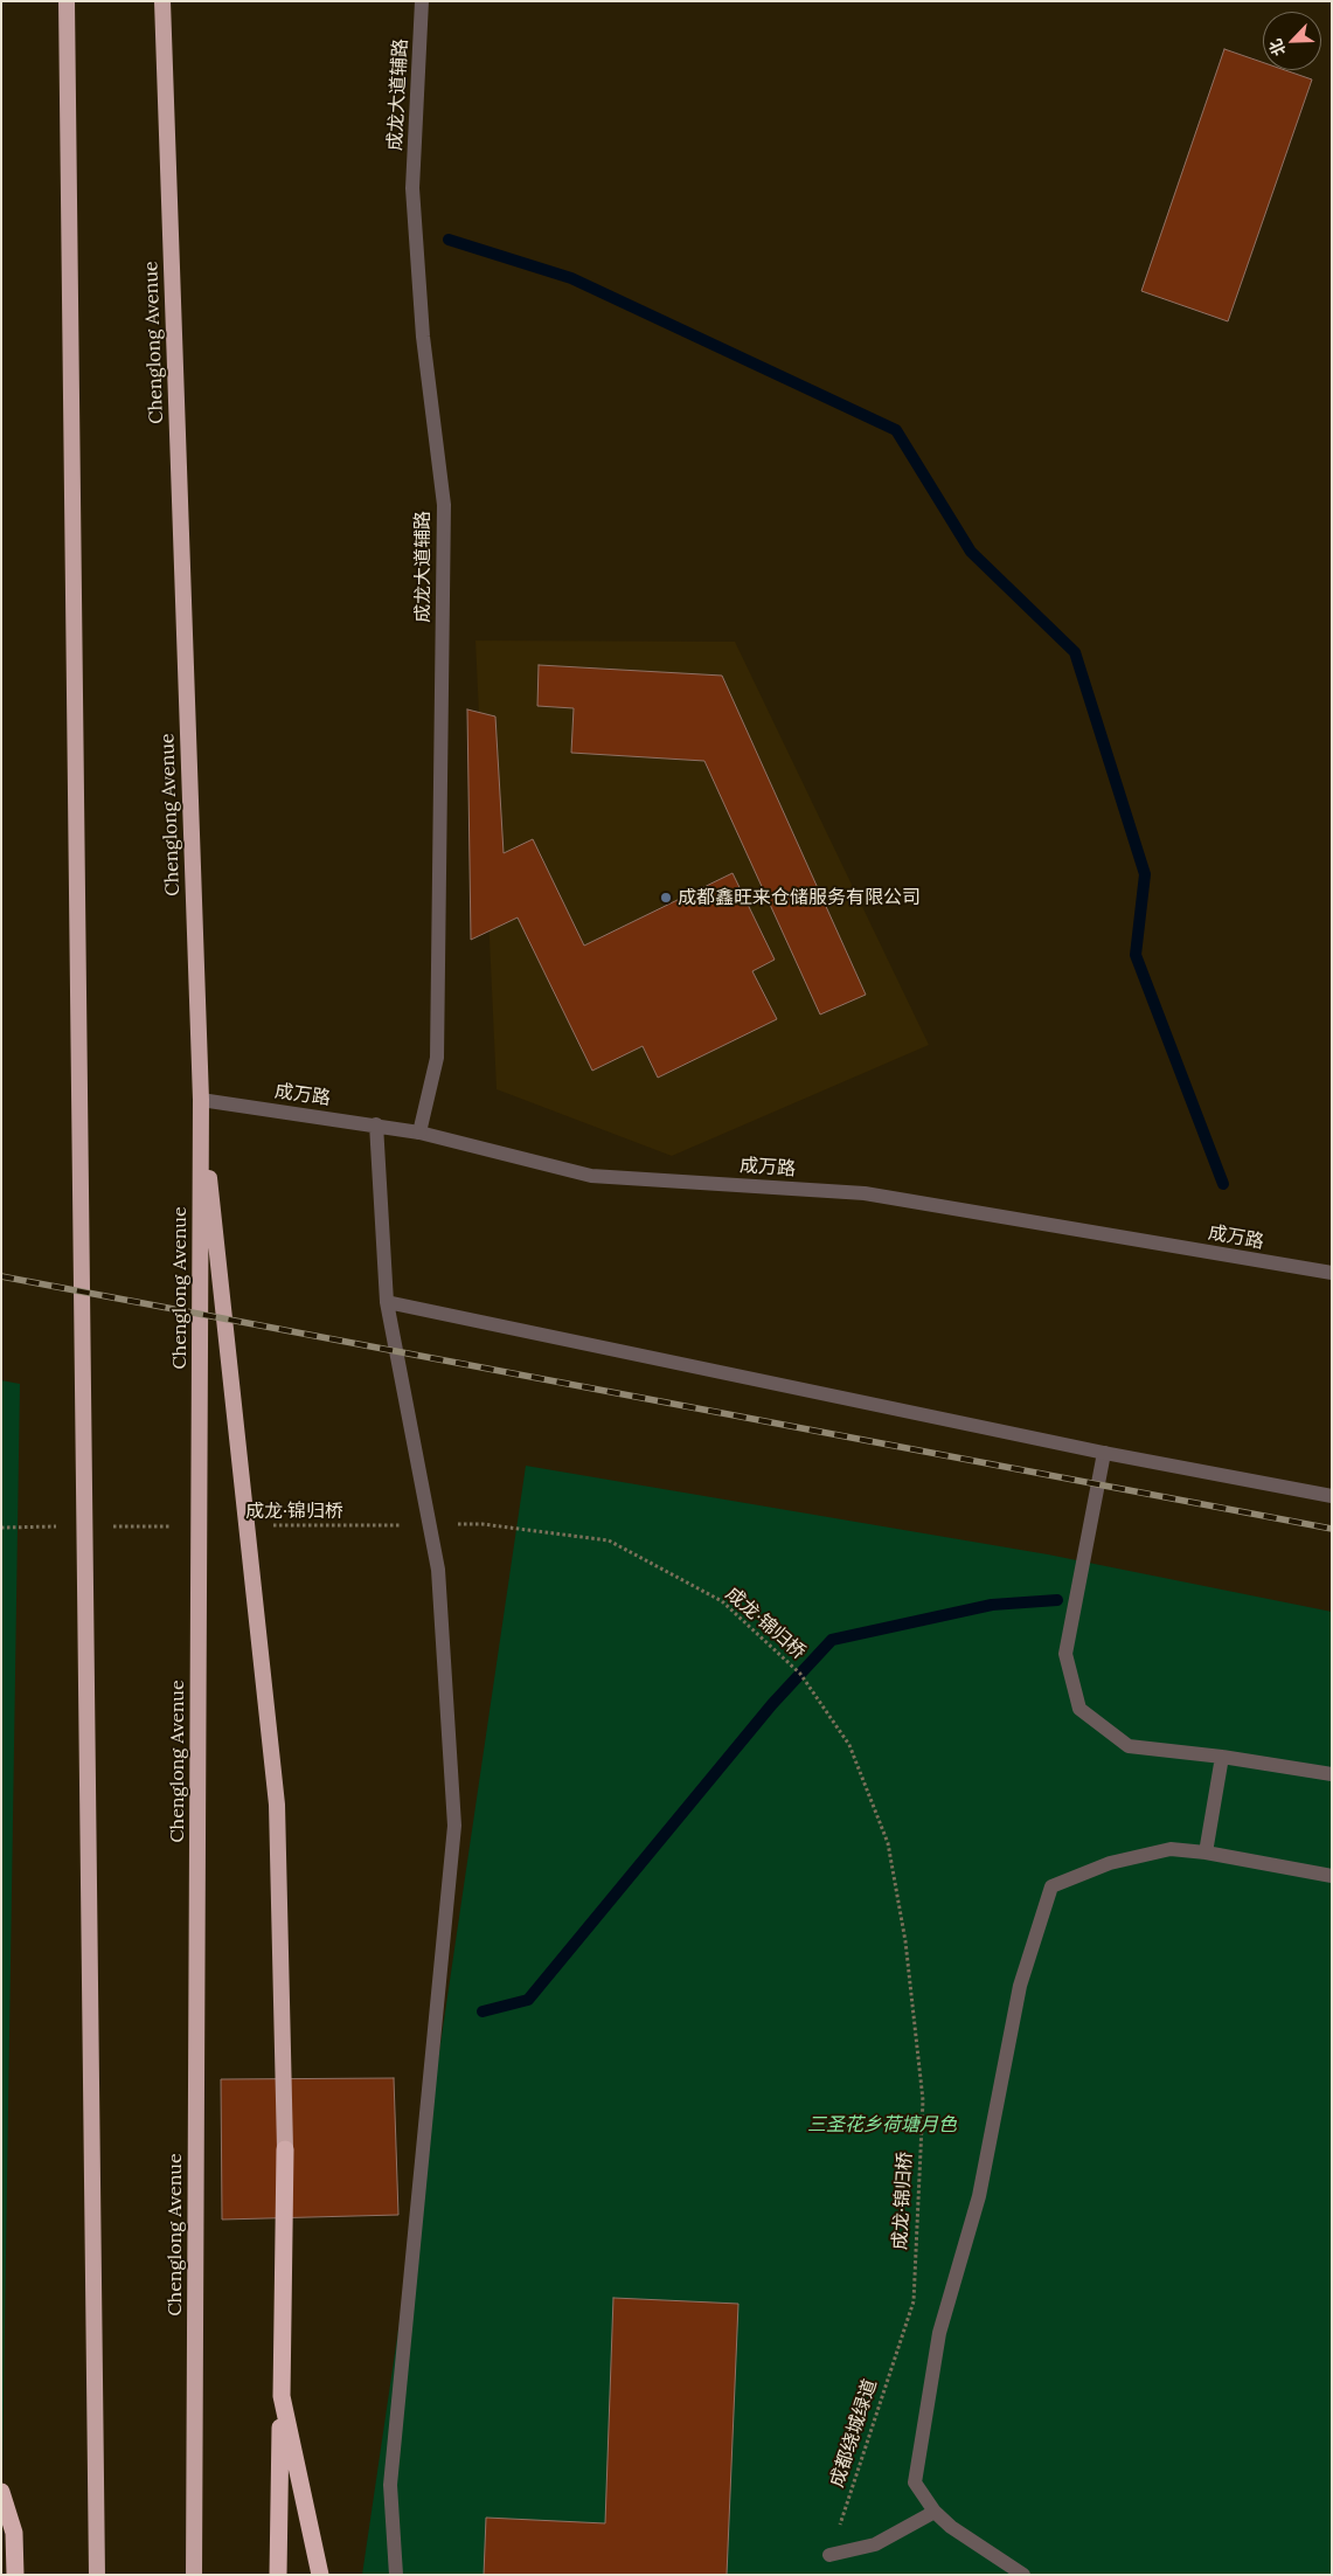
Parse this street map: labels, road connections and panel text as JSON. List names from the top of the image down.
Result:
{
  "streets": {
    "highway": ["Chenglong Avenue"],
    "street": ["成龙大道辅路", "成万路"],
    "path": ["成龙·锦归桥", "成都绕城绿道"]
  },
  "crossings": [
    ["成龙大道辅路", "成万路"],
    ["Chenglong Avenue", "成万路"],
    ["成龙·锦归桥", "成都绕城绿道"]
  ],
  "parks": ["三圣花乡荷塘月色"],
  "places": ["成都鑫旺来仓储服务有限公司"],
  "north": "bottom left"
}
